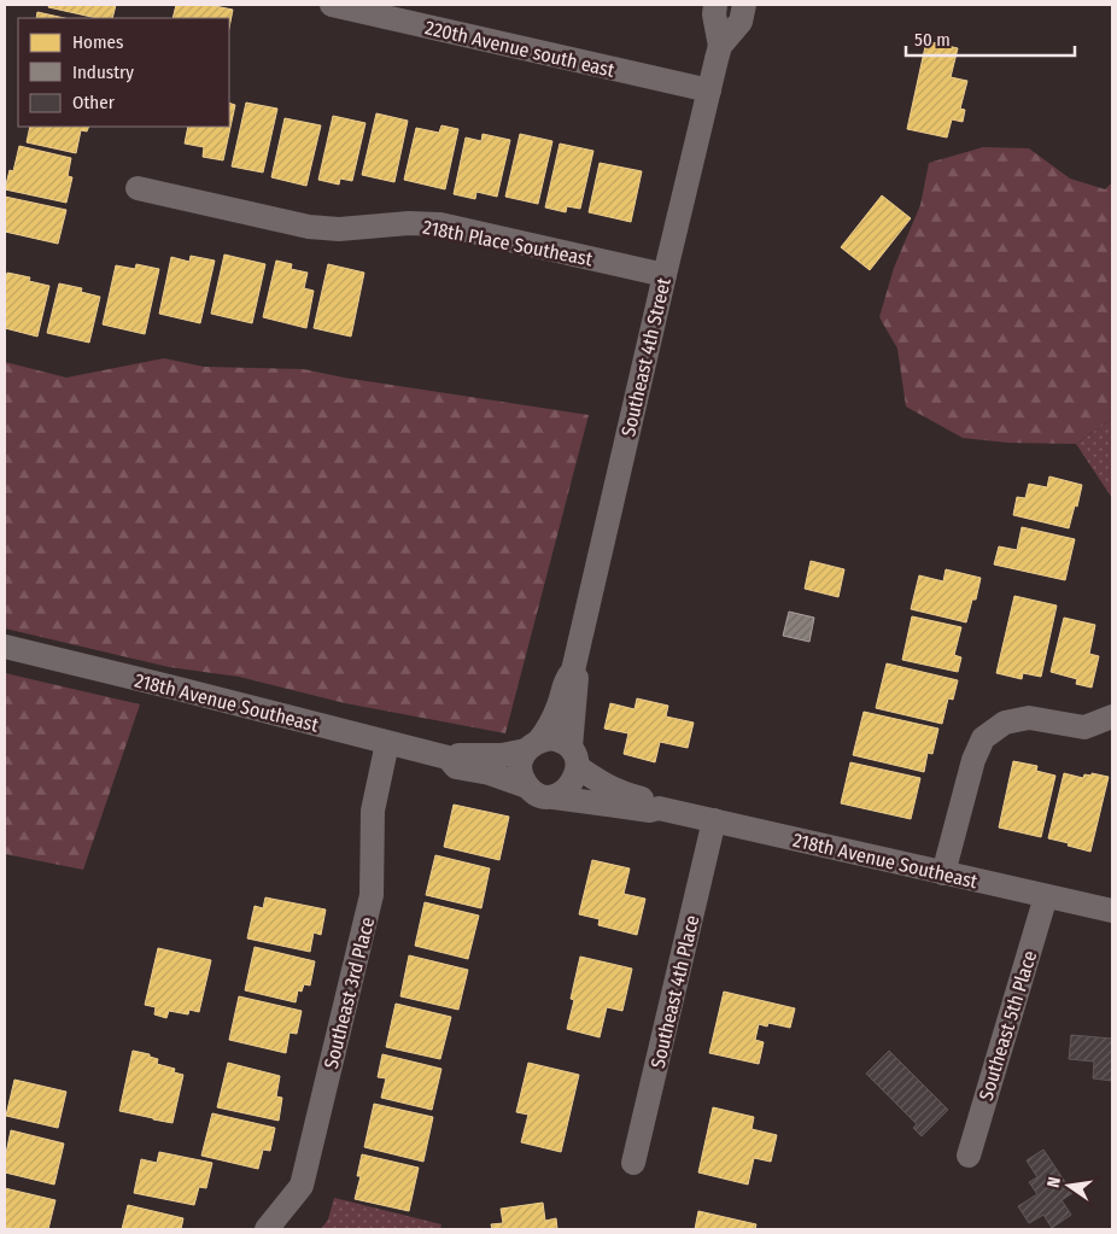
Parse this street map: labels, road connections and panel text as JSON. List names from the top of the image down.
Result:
{
  "streets": {
    "street": [
      "220th Avenue south east",
      "218th Place Southeast",
      "Southeast 4th Street",
      "218th Avenue Southeast",
      "Southeast 4th Place",
      "Southeast 3rd Place",
      "Southeast 5th Place"
    ]
  },
  "crossings": [
    ["220th Avenue south east", "Southeast 4th Street"],
    ["218th Place Southeast", "Southeast 4th Street"],
    ["Southeast 4th Street", "218th Avenue Southeast"],
    ["218th Avenue Southeast", "Southeast 4th Place"],
    ["218th Avenue Southeast", "Southeast 3rd Place"],
    ["218th Avenue Southeast", "Southeast 5th Place"]
  ],
  "legend": ["Homes", "Industry", "Other"],
  "scale_bar": "50 m",
  "north": "left"
}
